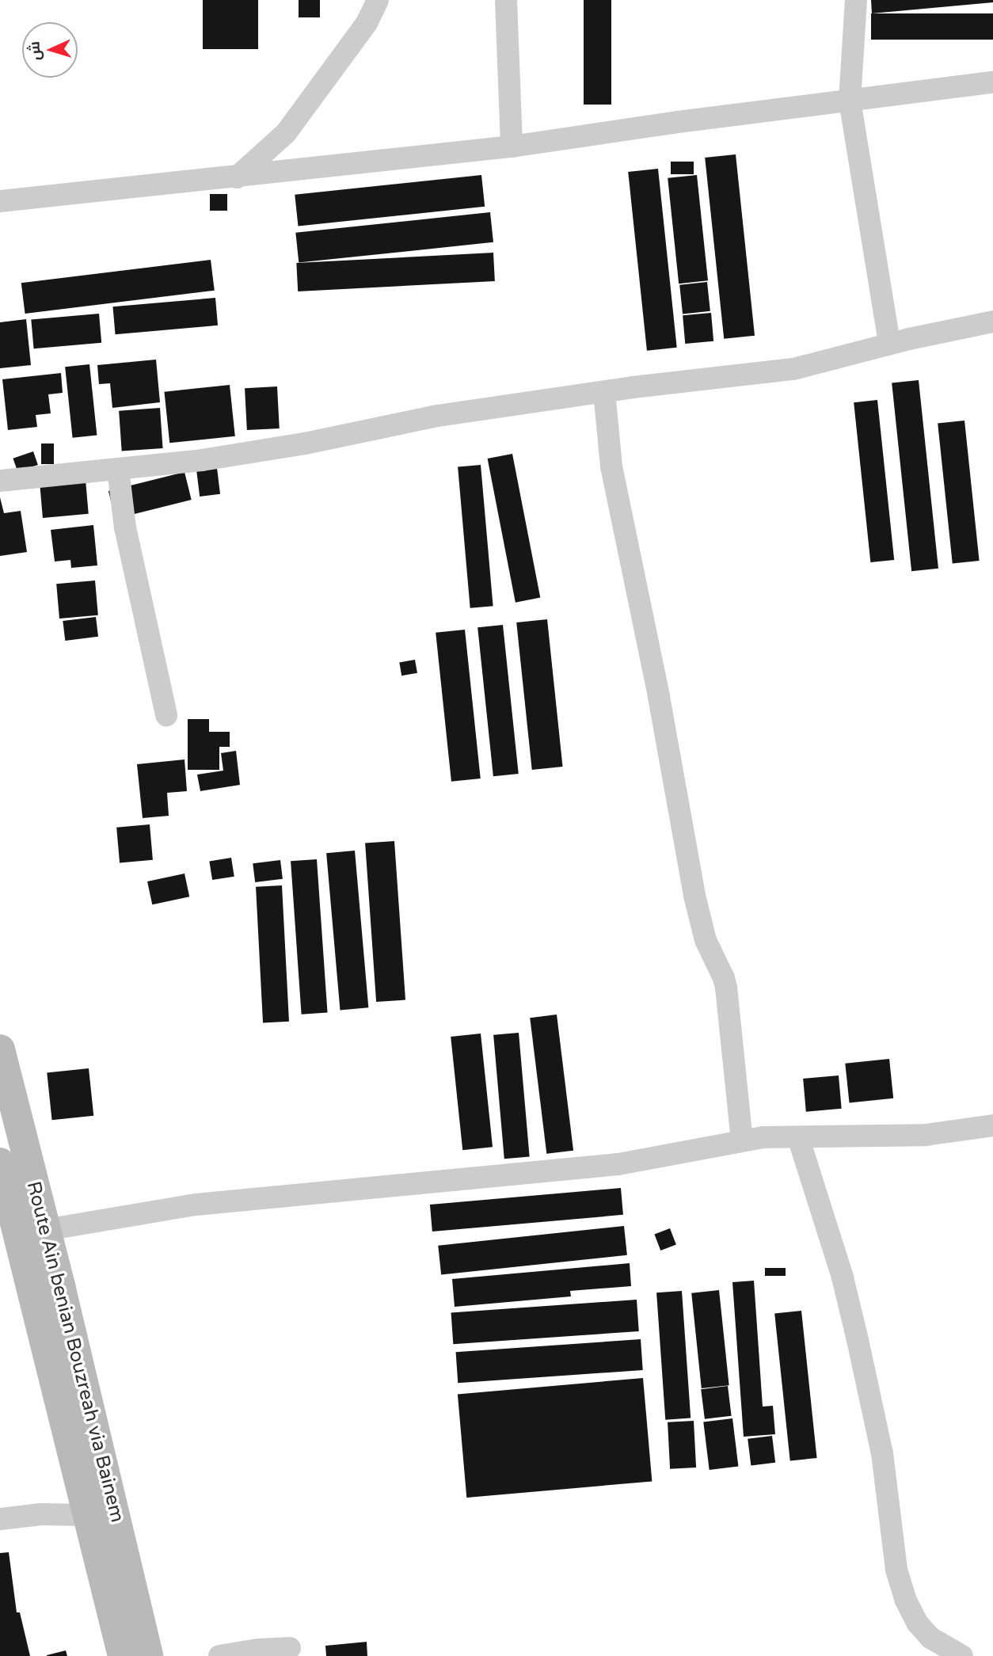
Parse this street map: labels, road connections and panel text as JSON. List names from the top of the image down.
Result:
{
  "streets": {
    "main road": ["Route Ain benian Bouzreah via Bainem"]
  },
  "north": "left"
}
